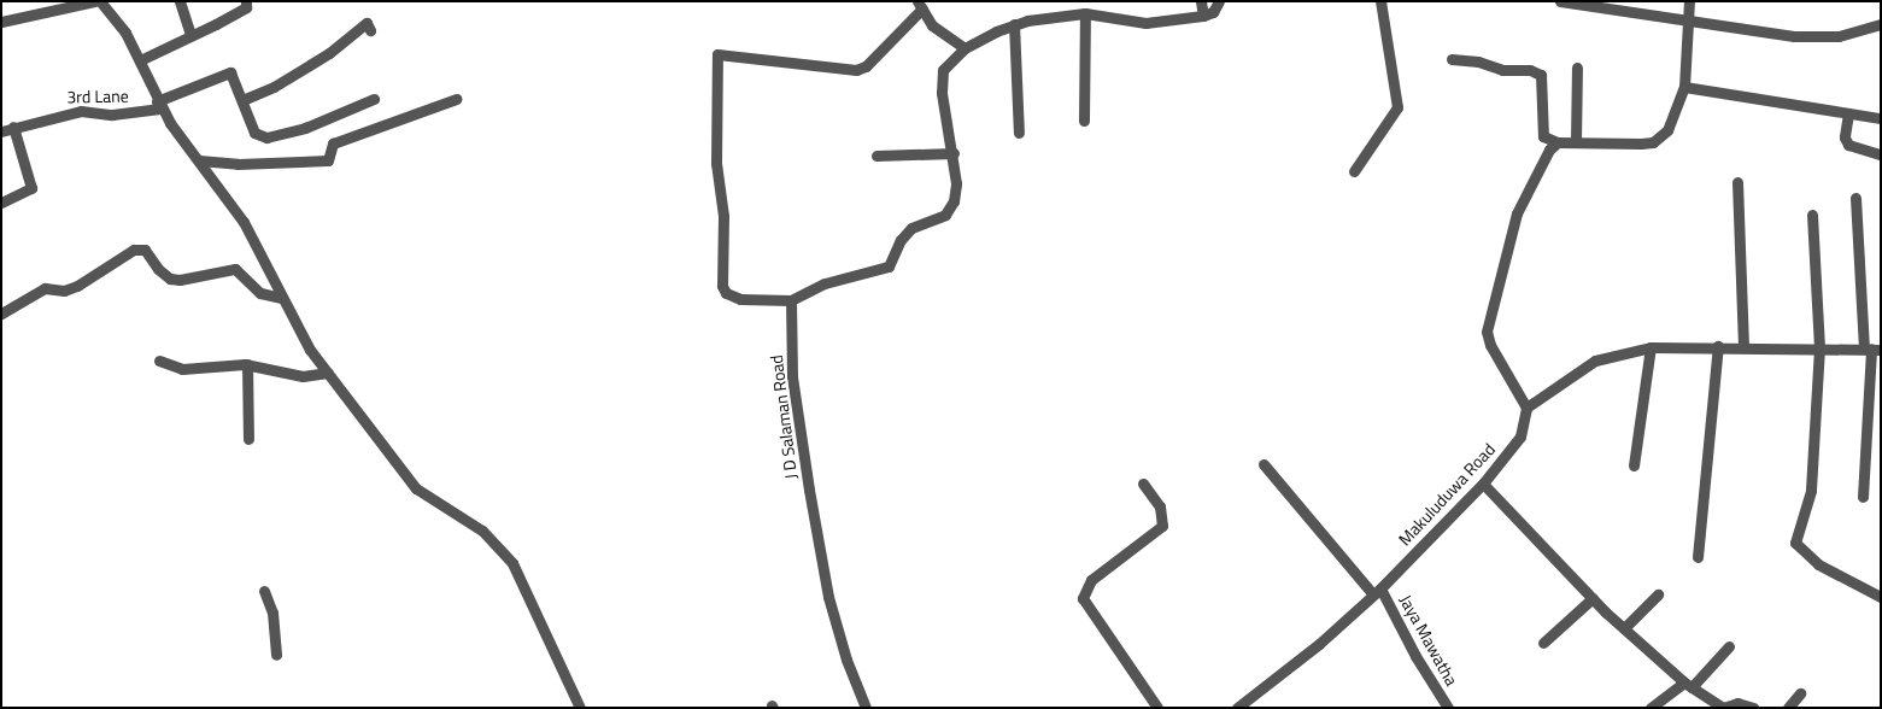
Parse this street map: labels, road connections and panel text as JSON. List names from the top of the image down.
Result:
{
  "streets": {
    "street": [
      "3rd Lane",
      "J D Salaman Road",
      "Makuluduwa Road",
      "Jaya Mawatha"
    ]
  },
  "crossings": [
    ["Makuluduwa Road", "Jaya Mawatha"]
  ]
}
